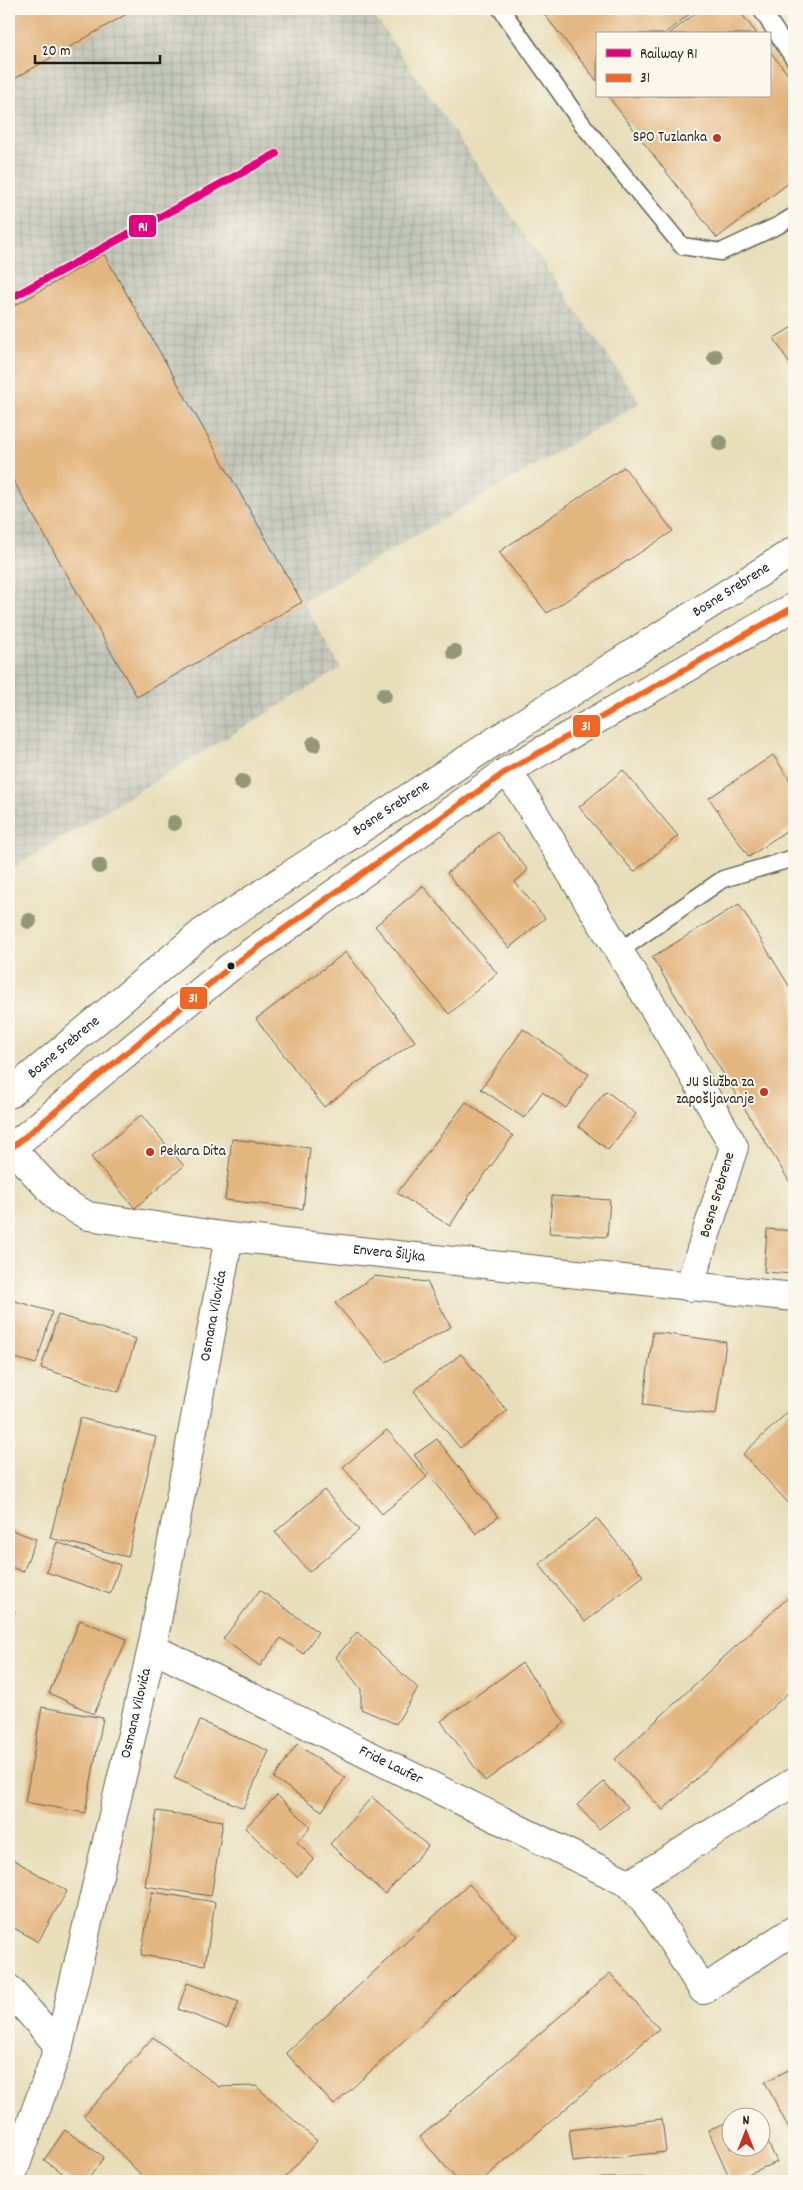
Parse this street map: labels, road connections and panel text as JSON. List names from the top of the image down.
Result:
{
  "streets": {
    "street": [
      "Bosne Srebrene",
      "Envera Šiljka",
      "Osmana Vilovića",
      "Fride Laufer"
    ]
  },
  "crossings": [
    ["Bosne Srebrene", "Envera Šiljka"],
    ["Envera Šiljka", "Osmana Vilovića"],
    ["Osmana Vilovića", "Fride Laufer"]
  ],
  "places": ["SPO Tuzlanka", "JU Služba za zapošljavanje", "Pekara Dita"],
  "lines": ["rail line R1", "transit line 31"],
  "legend": ["Railway R1", "31"],
  "scale_bar": "20 m",
  "north": "top"
}
